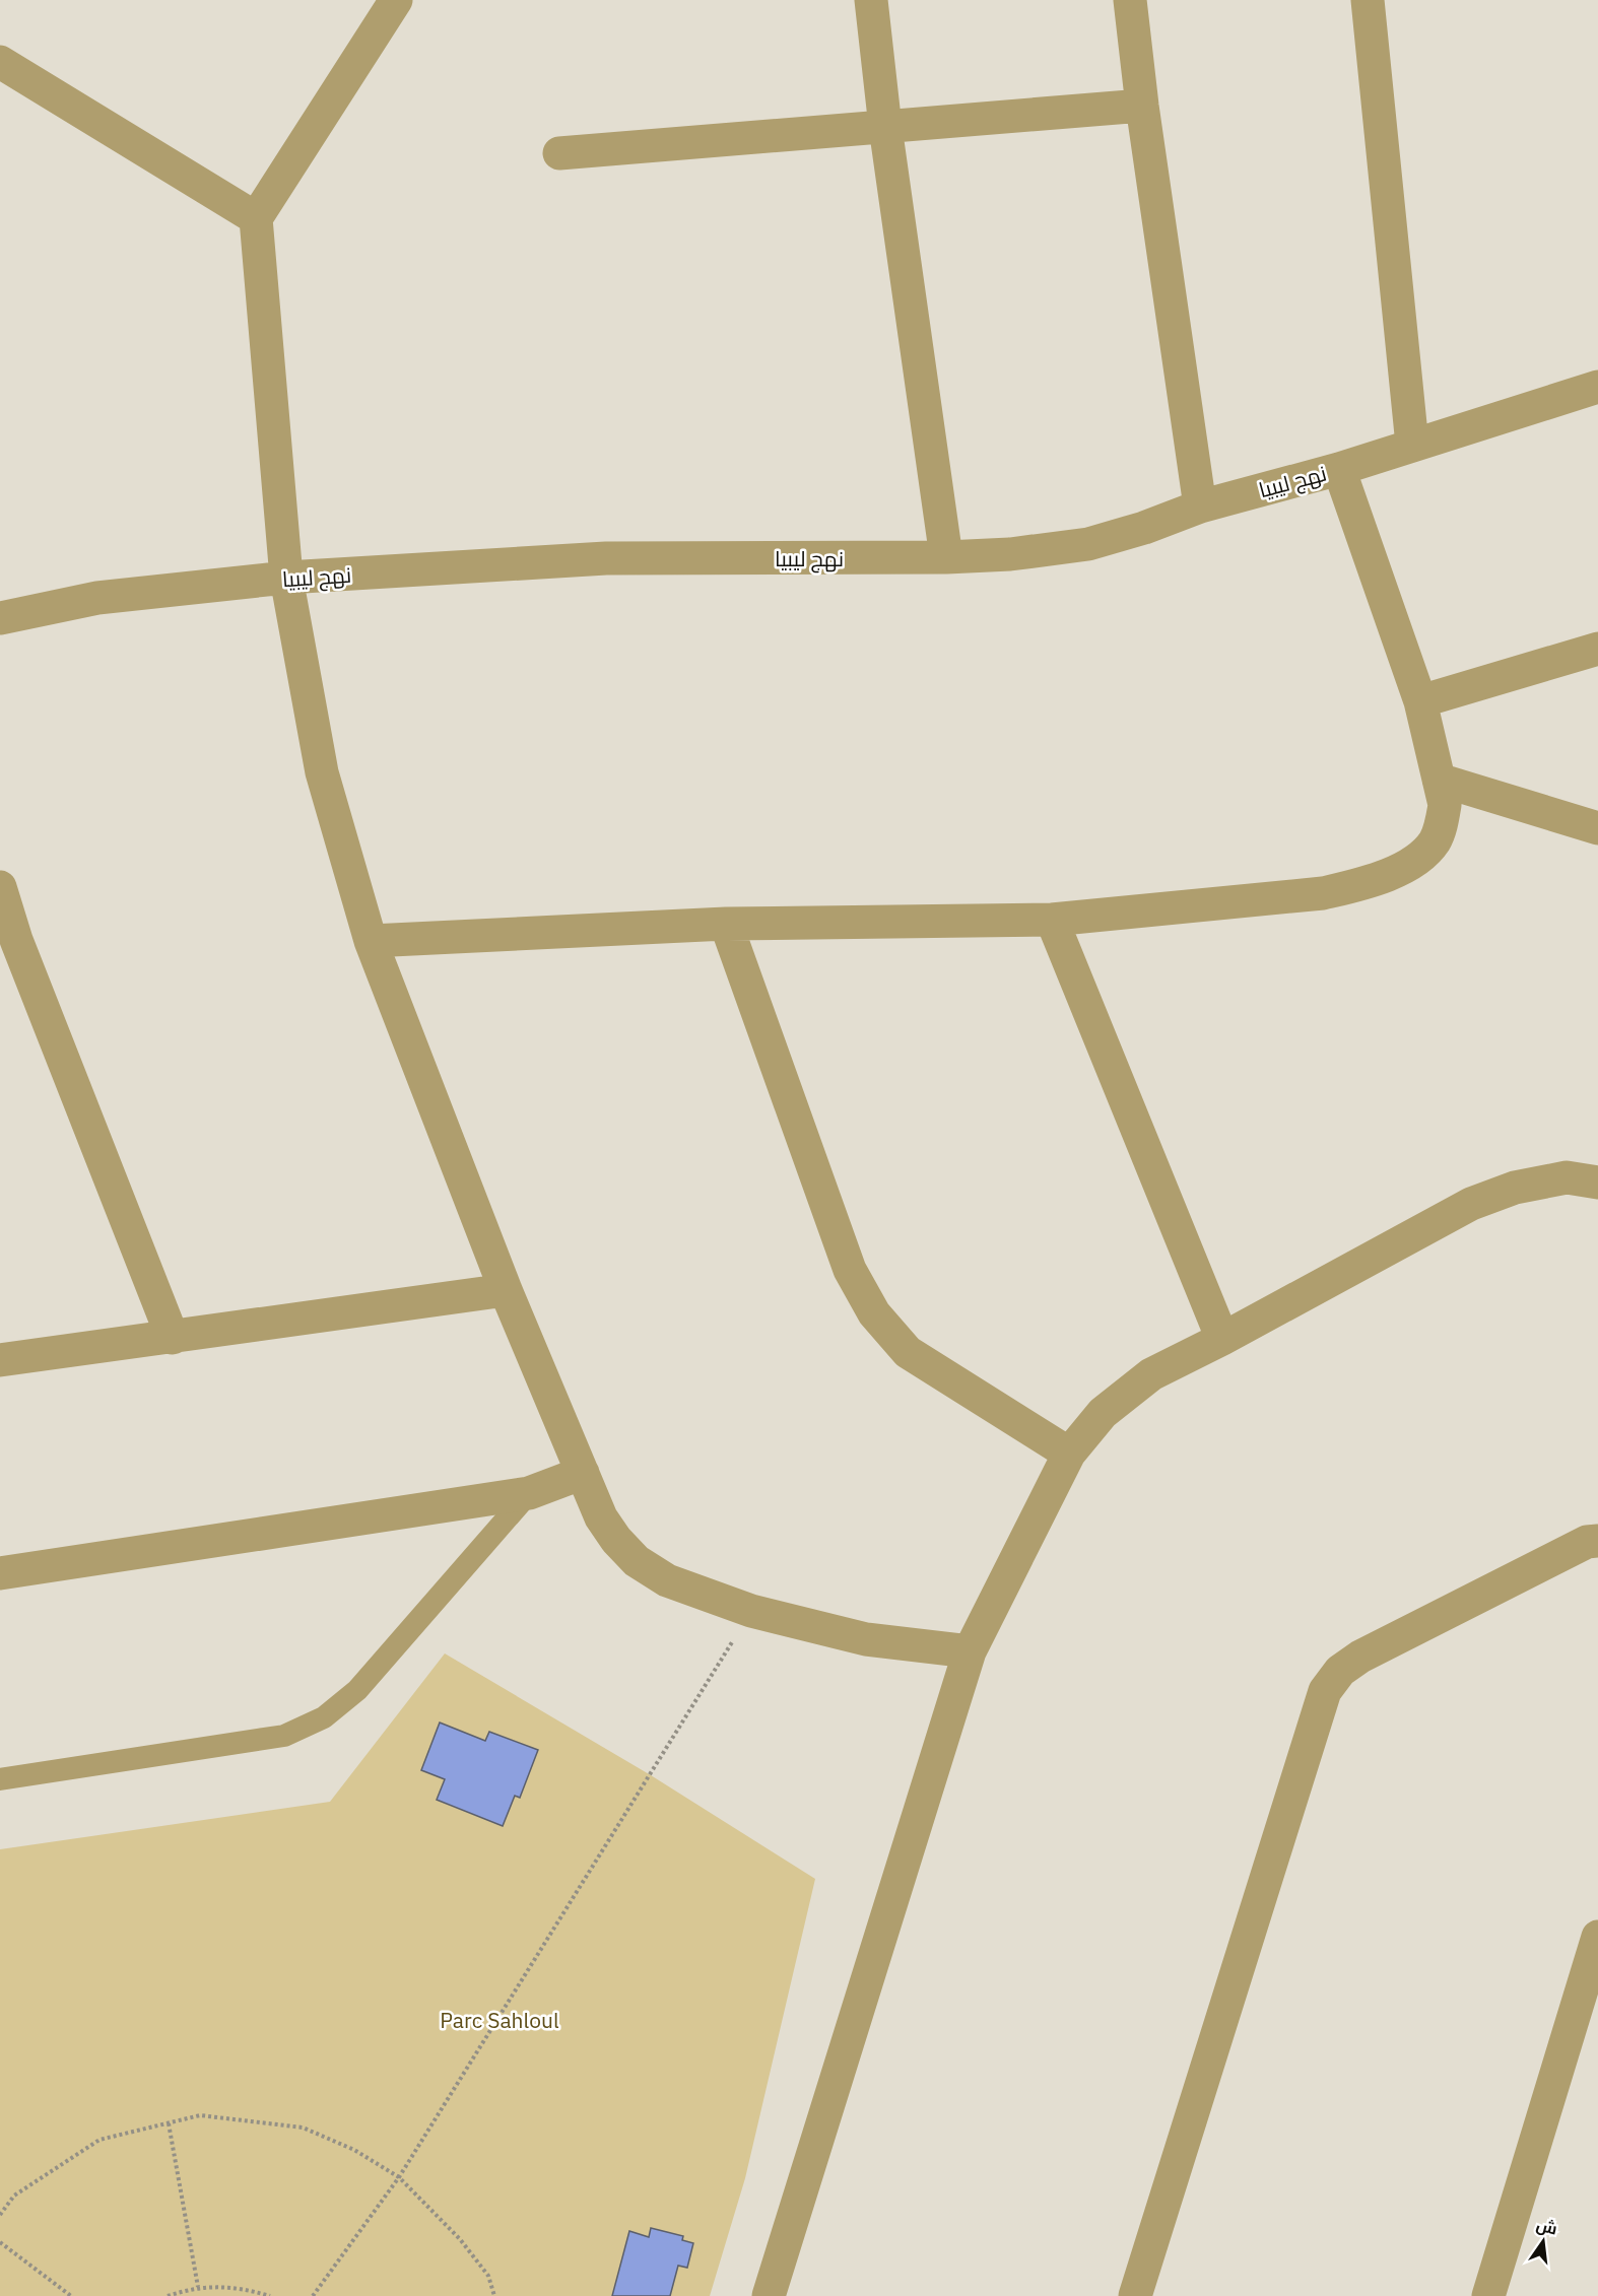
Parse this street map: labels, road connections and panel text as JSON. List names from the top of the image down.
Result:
{
  "streets": {
    "street": ["نهج ليبيا"]
  },
  "parks": ["Parc Sahloul"],
  "north": "top"
}
